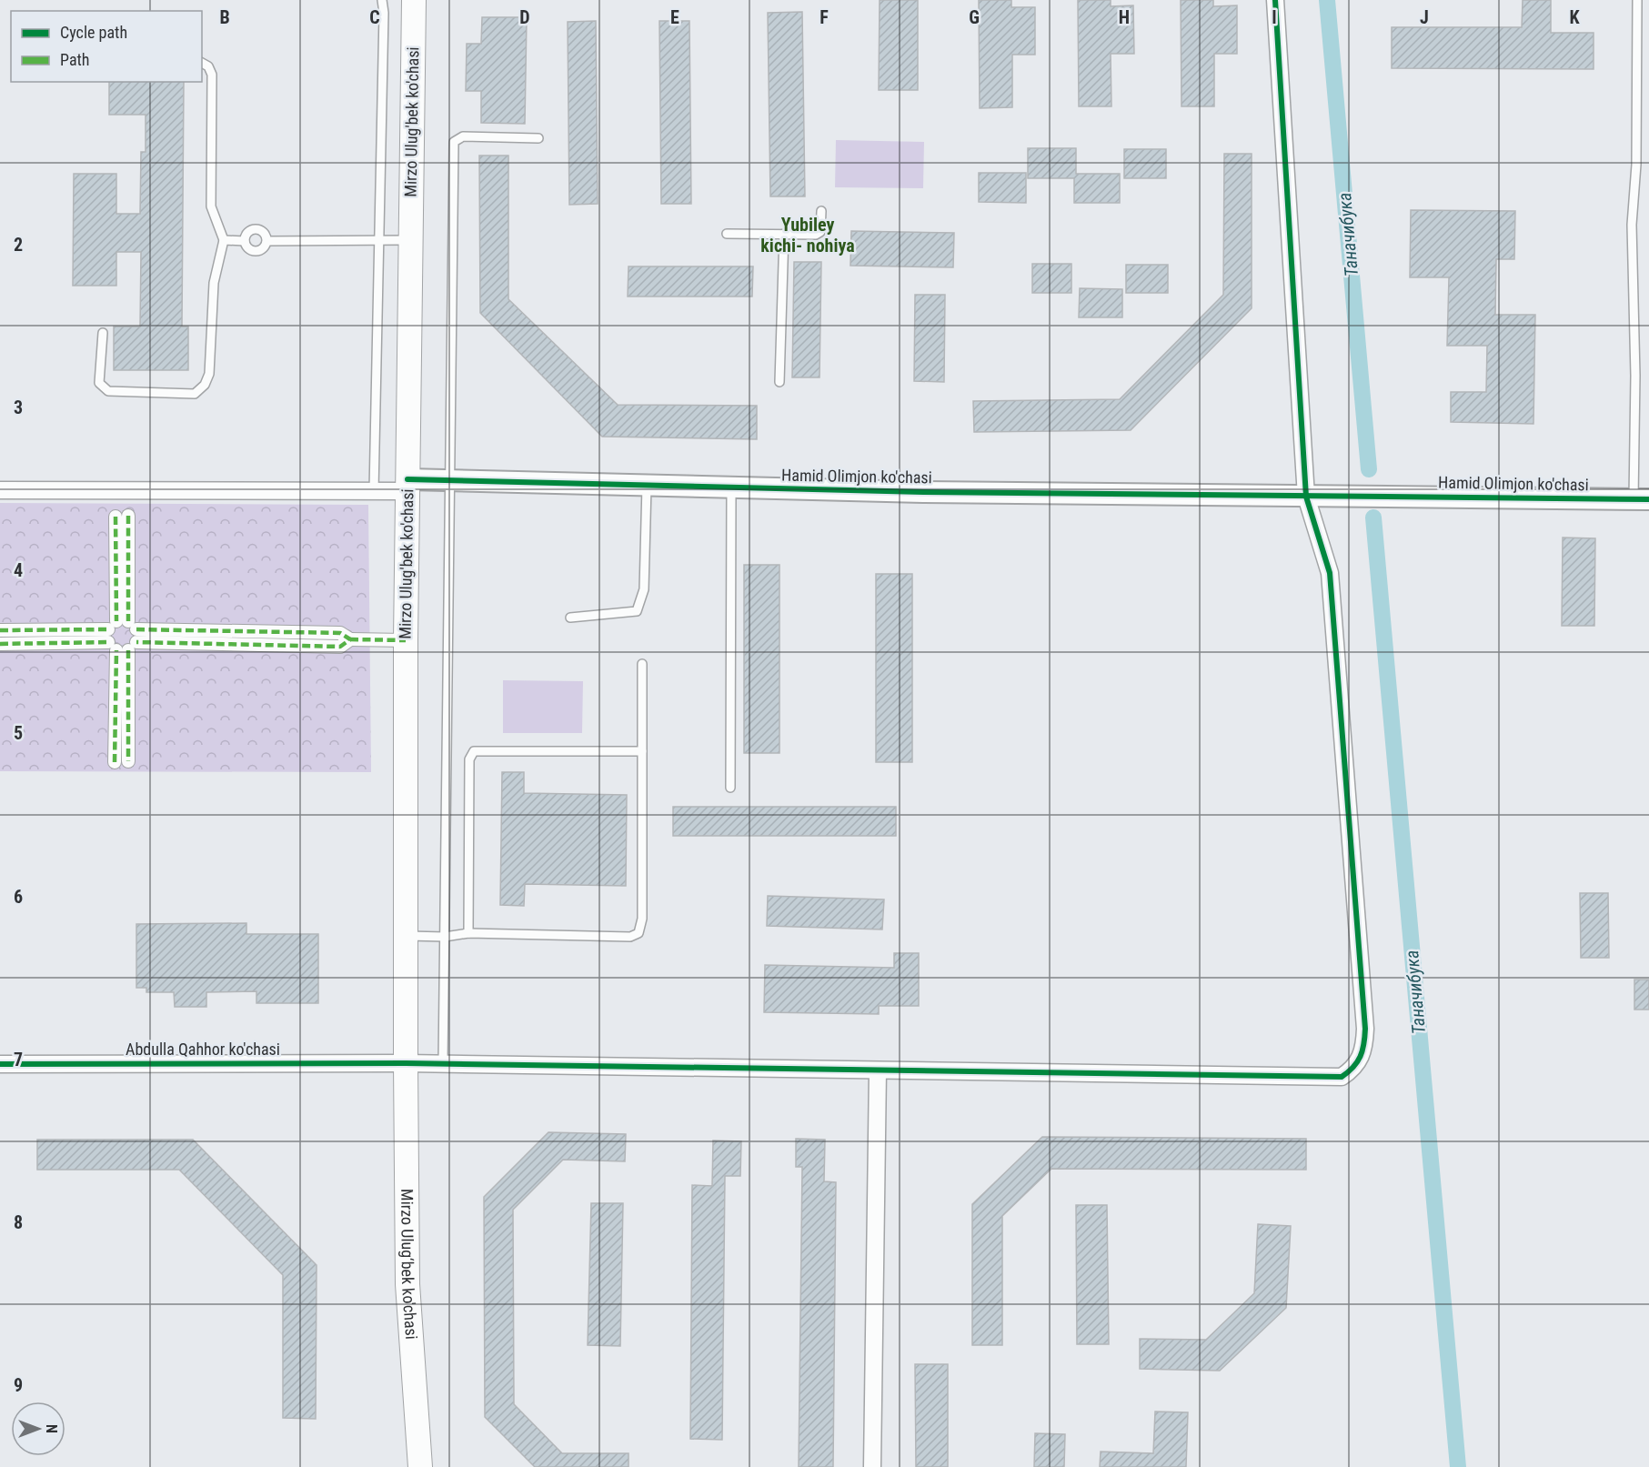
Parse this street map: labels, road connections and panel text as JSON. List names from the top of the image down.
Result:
{
  "streets": {
    "main road": ["Mirzo Ulug'bek ko'chasi", "Mirzo Ulug‘bek ko'chasi"],
    "street": ["Hamid Olimjon ko'chasi", "Abdulla Qahhor ko'chasi"]
  },
  "crossings": [
    ["Mirzo Ulug'bek ko'chasi", "Hamid Olimjon ko'chasi"],
    ["Mirzo Ulug'bek ko'chasi", "Abdulla Qahhor ko'chasi"],
    ["Mirzo Ulug'bek ko'chasi", "Mirzo Ulug‘bek ko'chasi"],
    ["Hamid Olimjon ko'chasi", "Abdulla Qahhor ko'chasi"],
    ["Abdulla Qahhor ko'chasi", "Mirzo Ulug‘bek ko'chasi"]
  ],
  "districts": ["Yubiley kichi- nohiya"],
  "water": ["Таначибука"],
  "legend": ["Cycle path", "Path"],
  "north": "right",
  "grid": {
    "columns": [
      "B",
      "C",
      "D",
      "E",
      "F",
      "G",
      "H",
      "I",
      "J",
      "K"
    ],
    "rows": [
      "2",
      "3",
      "4",
      "5",
      "6",
      "7",
      "8",
      "9"
    ]
  }
}
